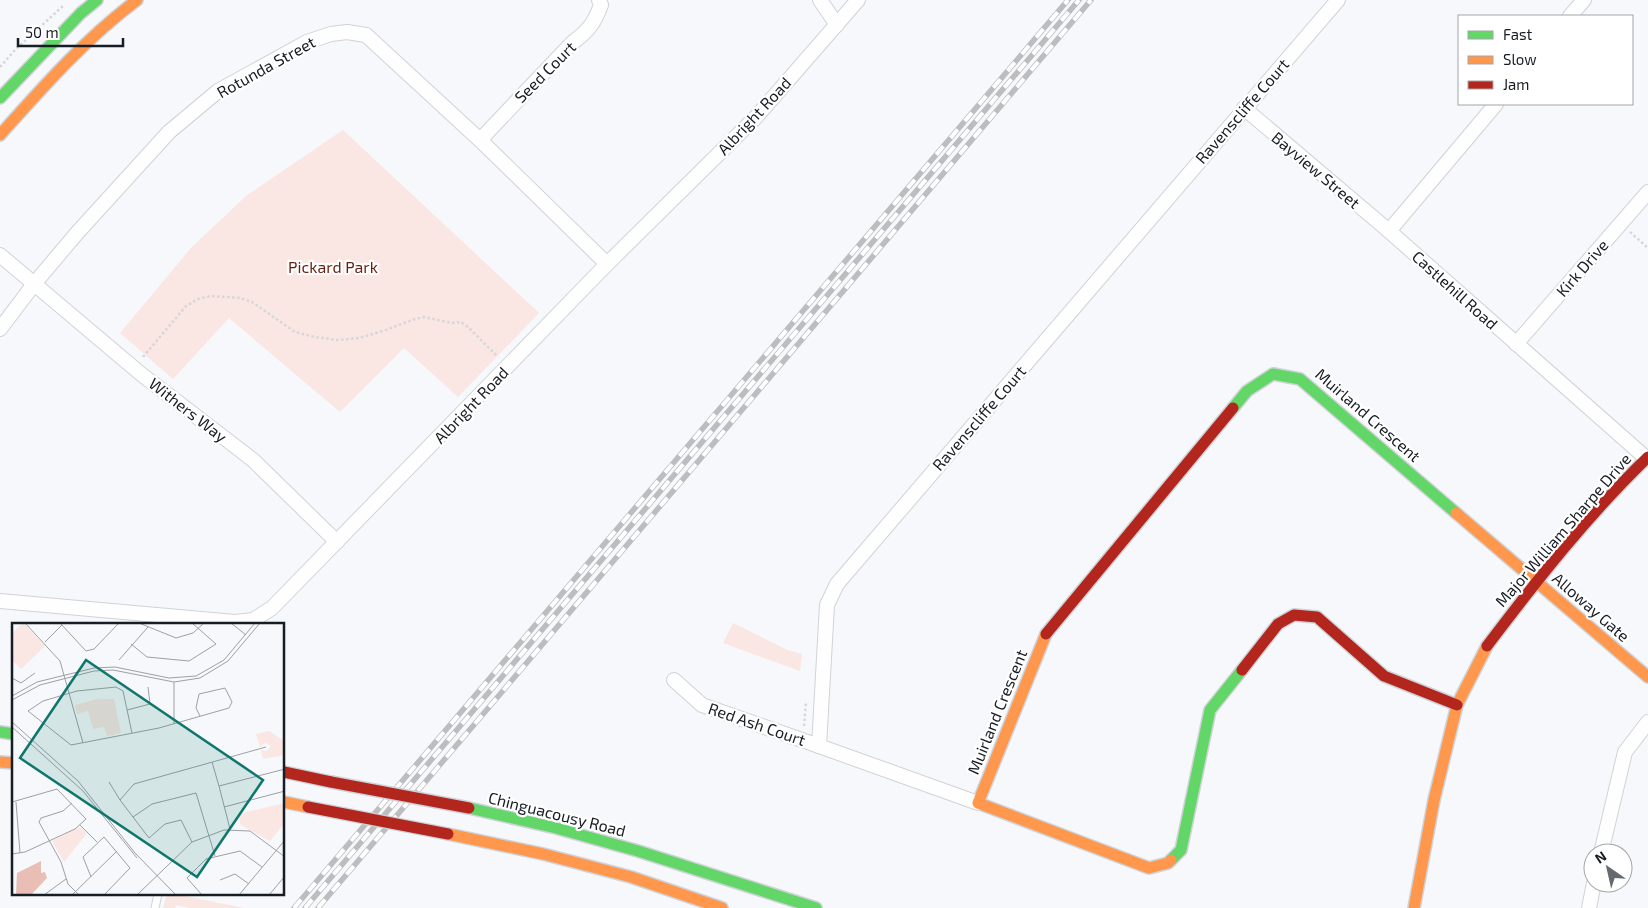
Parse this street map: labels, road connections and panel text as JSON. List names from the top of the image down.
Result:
{
  "streets": {
    "street": [
      "Rotunda Street",
      "Seed Court",
      "Ravenscliffe Court",
      "Albright Road",
      "Bayview Street",
      "Kirk Drive",
      "Castlehill Road",
      "Withers Way",
      "Muirland Crescent",
      "Major William Sharpe Drive",
      "Alloway Gate",
      "Red Ash Court",
      "Chinguacousy Road"
    ]
  },
  "crossings": [
    ["Rotunda Street", "Seed Court"],
    ["Rotunda Street", "Albright Road"],
    ["Rotunda Street", "Withers Way"],
    ["Ravenscliffe Court", "Bayview Street"],
    ["Ravenscliffe Court", "Red Ash Court"],
    ["Albright Road", "Withers Way"],
    ["Bayview Street", "Castlehill Road"],
    ["Kirk Drive", "Castlehill Road"],
    ["Castlehill Road", "Major William Sharpe Drive"],
    ["Muirland Crescent", "Major William Sharpe Drive"],
    ["Muirland Crescent", "Alloway Gate"],
    ["Major William Sharpe Drive", "Alloway Gate"]
  ],
  "parks": ["Pickard Park"],
  "legend": ["Fast", "Slow", "Jam"],
  "scale_bar": "50 m",
  "north": "top left"
}
